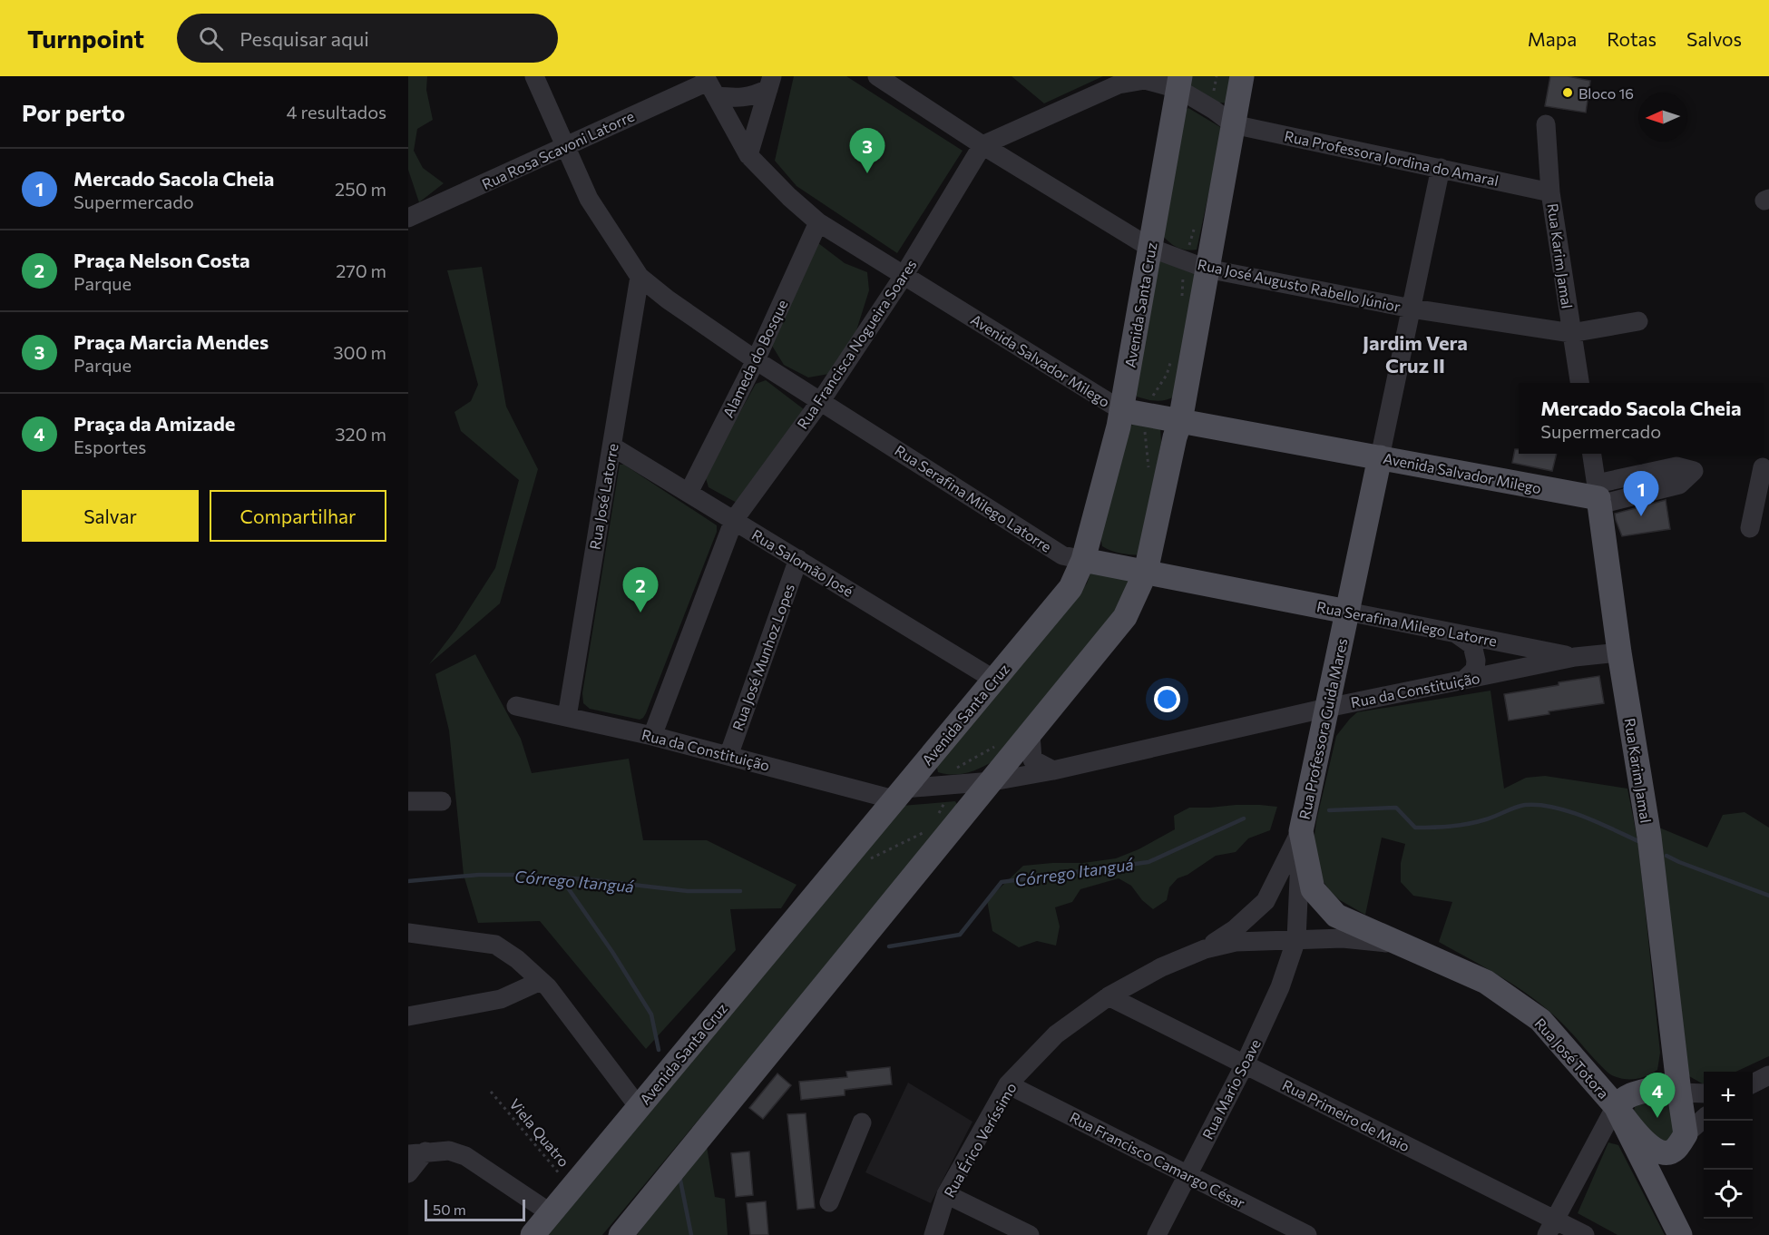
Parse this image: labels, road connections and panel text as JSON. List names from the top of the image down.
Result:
{
  "streets": {
    "main road": [
      "Rua Karim Jamal",
      "Avenida Santa Cruz",
      "Avenida Salvador Milego",
      "Rua Serafina Milego Latorre",
      "Rua Professora Guida Mares",
      "Rua José Totora"
    ],
    "street": [
      "Rua Rosa Scavoni Latorre",
      "Rua Professora Jordina do Amaral",
      "Rua José Augusto Rabello Júnior",
      "Rua Francisca Nogueira Soares",
      "Alameda do Bosque",
      "Rua José Latorre",
      "Rua Salomão José",
      "Rua José Munhoz Lopes",
      "Rua da Constituição",
      "Rua Mario Soave",
      "Rua Primeiro de Maio",
      "Rua Érico Veríssimo",
      "Rua Francisco Camargo César"
    ],
    "path": ["Viela Quatro"]
  },
  "crossings": [
    ["Rua Rosa Scavoni Latorre", "Avenida Salvador Milego"],
    ["Rua Rosa Scavoni Latorre", "Rua Serafina Milego Latorre"],
    ["Rua Professora Jordina do Amaral", "Rua Karim Jamal"],
    ["Rua Professora Jordina do Amaral", "Rua Professora Guida Mares"],
    ["Rua Karim Jamal", "Rua José Augusto Rabello Júnior"],
    ["Rua Karim Jamal", "Avenida Salvador Milego"],
    ["Rua Karim Jamal", "Rua da Constituição"],
    ["Rua Karim Jamal", "Rua José Totora"],
    ["Rua José Augusto Rabello Júnior", "Avenida Santa Cruz"],
    ["Rua José Augusto Rabello Júnior", "Rua Francisca Nogueira Soares"],
    ["Rua José Augusto Rabello Júnior", "Rua Professora Guida Mares"],
    ["Avenida Santa Cruz", "Avenida Salvador Milego"],
    ["Avenida Santa Cruz", "Rua Serafina Milego Latorre"],
    ["Avenida Santa Cruz", "Rua Salomão José"],
    ["Avenida Santa Cruz", "Rua da Constituição"],
    ["Avenida Santa Cruz", "Viela Quatro"],
    ["Rua Francisca Nogueira Soares", "Avenida Salvador Milego"],
    ["Rua Francisca Nogueira Soares", "Rua Serafina Milego Latorre"],
    ["Rua Francisca Nogueira Soares", "Rua Salomão José"],
    ["Rua Francisca Nogueira Soares", "Rua da Constituição"],
    ["Alameda do Bosque", "Avenida Salvador Milego"],
    ["Alameda do Bosque", "Rua Serafina Milego Latorre"],
    ["Alameda do Bosque", "Rua Salomão José"],
    ["Avenida Salvador Milego", "Rua Professora Guida Mares"],
    ["Rua José Latorre", "Rua Serafina Milego Latorre"],
    ["Rua José Latorre", "Rua Salomão José"],
    ["Rua José Latorre", "Rua da Constituição"],
    ["Rua Serafina Milego Latorre", "Rua da Constituição"],
    ["Rua Serafina Milego Latorre", "Rua Professora Guida Mares"],
    ["Rua Salomão José", "Rua José Munhoz Lopes"],
    ["Rua José Munhoz Lopes", "Rua da Constituição"],
    ["Rua da Constituição", "Rua Professora Guida Mares"],
    ["Rua Professora Guida Mares", "Rua José Totora"],
    ["Rua Professora Guida Mares", "Rua Mario Soave"],
    ["Rua Professora Guida Mares", "Rua Érico Veríssimo"],
    ["Rua José Totora", "Rua Mario Soave"],
    ["Rua José Totora", "Rua Érico Veríssimo"],
    ["Rua Mario Soave", "Rua Primeiro de Maio"],
    ["Rua Mario Soave", "Rua Érico Veríssimo"],
    ["Rua Mario Soave", "Rua Francisco Camargo César"],
    ["Rua Primeiro de Maio", "Rua Érico Veríssimo"],
    ["Rua Érico Veríssimo", "Rua Francisco Camargo César"]
  ],
  "districts": ["Jardim Vera Cruz II"],
  "water": ["Córrego Itanguá"],
  "places": ["Bloco 16"],
  "scale_bar": "50 m",
  "north": "left",
  "page": {
    "header": "Turnpoint",
    "search": "Pesquisar aqui",
    "nav": ["Mapa", "Rotas", "Salvos"],
    "heading": ["Por perto", "4 resultados"],
    "pins": [
      "3",
      "1",
      "2",
      "4"
    ],
    "list": [
      {
        "mark": "1",
        "name": "Mercado Sacola Cheia",
        "note": "Supermercado",
        "value": "250 m"
      },
      {
        "mark": "2",
        "name": "Praça Nelson Costa",
        "note": "Parque",
        "value": "270 m"
      },
      {
        "mark": "3",
        "name": "Praça Marcia Mendes",
        "note": "Parque",
        "value": "300 m"
      },
      {
        "mark": "4",
        "name": "Praça da Amizade",
        "note": "Esportes",
        "value": "320 m"
      }
    ],
    "popup": ["Mercado Sacola Cheia", "Supermercado"],
    "buttons": ["Salvar", "Compartilhar"],
    "map_buttons": ["+", "−"],
    "scale": "50 m"
  }
}
